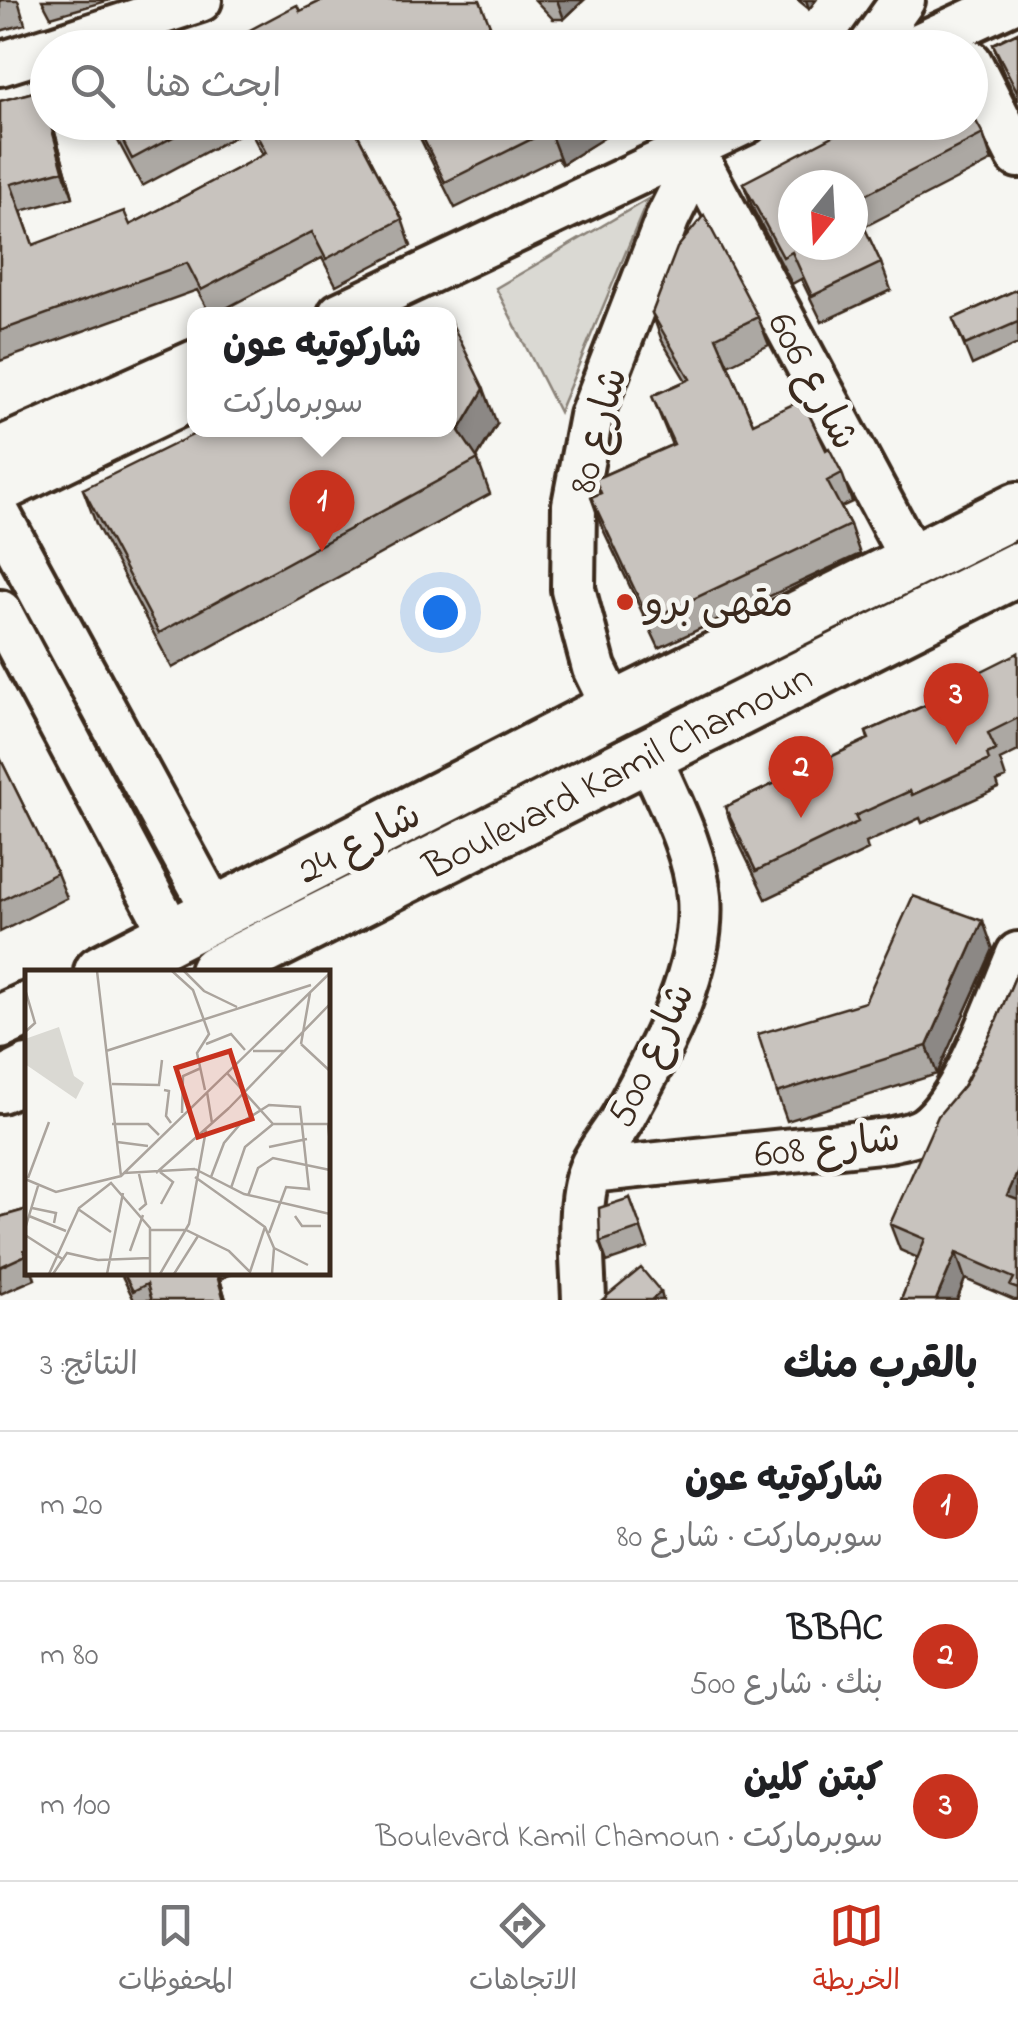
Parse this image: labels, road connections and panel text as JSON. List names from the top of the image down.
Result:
{
  "streets": {
    "main road": ["Boulevard Kamil Chamoun", "شارع 24"],
    "street": [
      "شارع 606",
      "شارع 80",
      "شارع 500",
      "شارع 608"
    ]
  },
  "crossings": [
    ["شارع 606", "شارع 80"],
    ["شارع 606", "Boulevard Kamil Chamoun"],
    ["شارع 80", "Boulevard Kamil Chamoun"],
    ["شارع 80", "شارع 24"],
    ["Boulevard Kamil Chamoun", "شارع 24"],
    ["Boulevard Kamil Chamoun", "شارع 500"],
    ["شارع 500", "شارع 608"]
  ],
  "places": ["مقهى برو"],
  "north": "bottom",
  "page": {
    "search": "ابحث هنا",
    "popup": ["شاركوتيه عون", "سوبرماركت"],
    "pins": ["1", "3", "2"],
    "heading": ["بالقرب منك", "النتائج: 3"],
    "list": [
      {
        "mark": "1",
        "name": "شاركوتيه عون",
        "note": "سوبرماركت · شارع 80",
        "value": "20 m"
      },
      {
        "mark": "2",
        "name": "BBAC",
        "note": "بنك · شارع 500",
        "value": "80 m"
      },
      {
        "mark": "3",
        "name": "كبتن كلين",
        "note": "سوبرماركت · Boulevard Kamil Chamoun",
        "value": "100 m"
      }
    ],
    "nav": ["الخريطة", "الاتجاهات", "المحفوظات"]
  }
}
